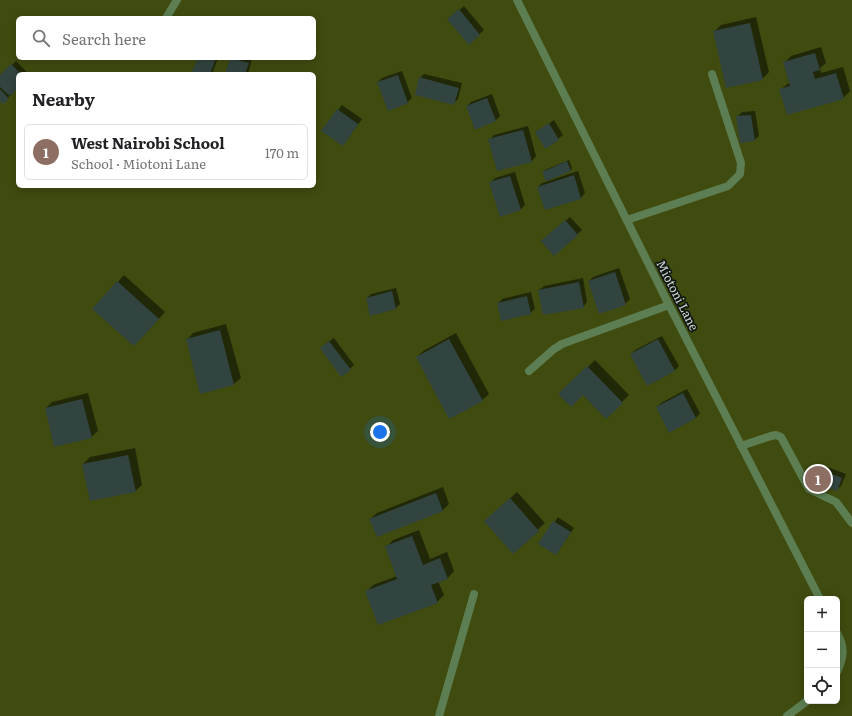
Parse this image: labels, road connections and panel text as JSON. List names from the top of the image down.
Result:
{
  "streets": {
    "street": ["Miotoni Lane"]
  },
  "page": {
    "search": "Search here",
    "heading": "Nearby",
    "list": [
      {
        "mark": "1",
        "name": "West Nairobi School",
        "note": "School · Miotoni Lane",
        "value": "170 m"
      }
    ],
    "pins": "1",
    "map_buttons": ["+", "−"]
  }
}
